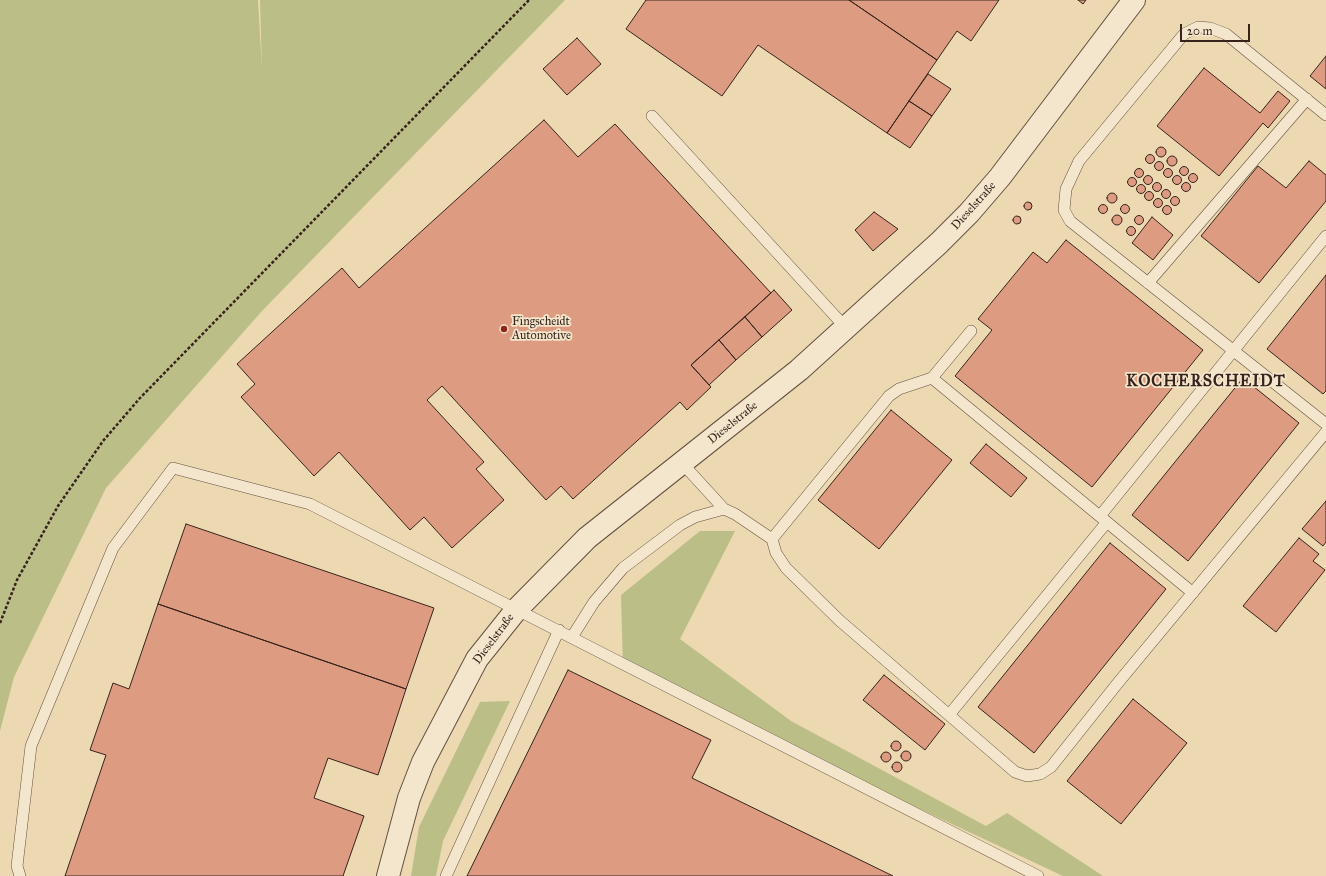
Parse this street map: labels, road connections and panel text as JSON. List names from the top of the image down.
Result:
{
  "streets": {
    "street": ["Dieselstraße"]
  },
  "districts": ["KOCHERSCHEIDT"],
  "places": ["Fingscheidt Automotive"],
  "scale_bar": "20 m"
}
